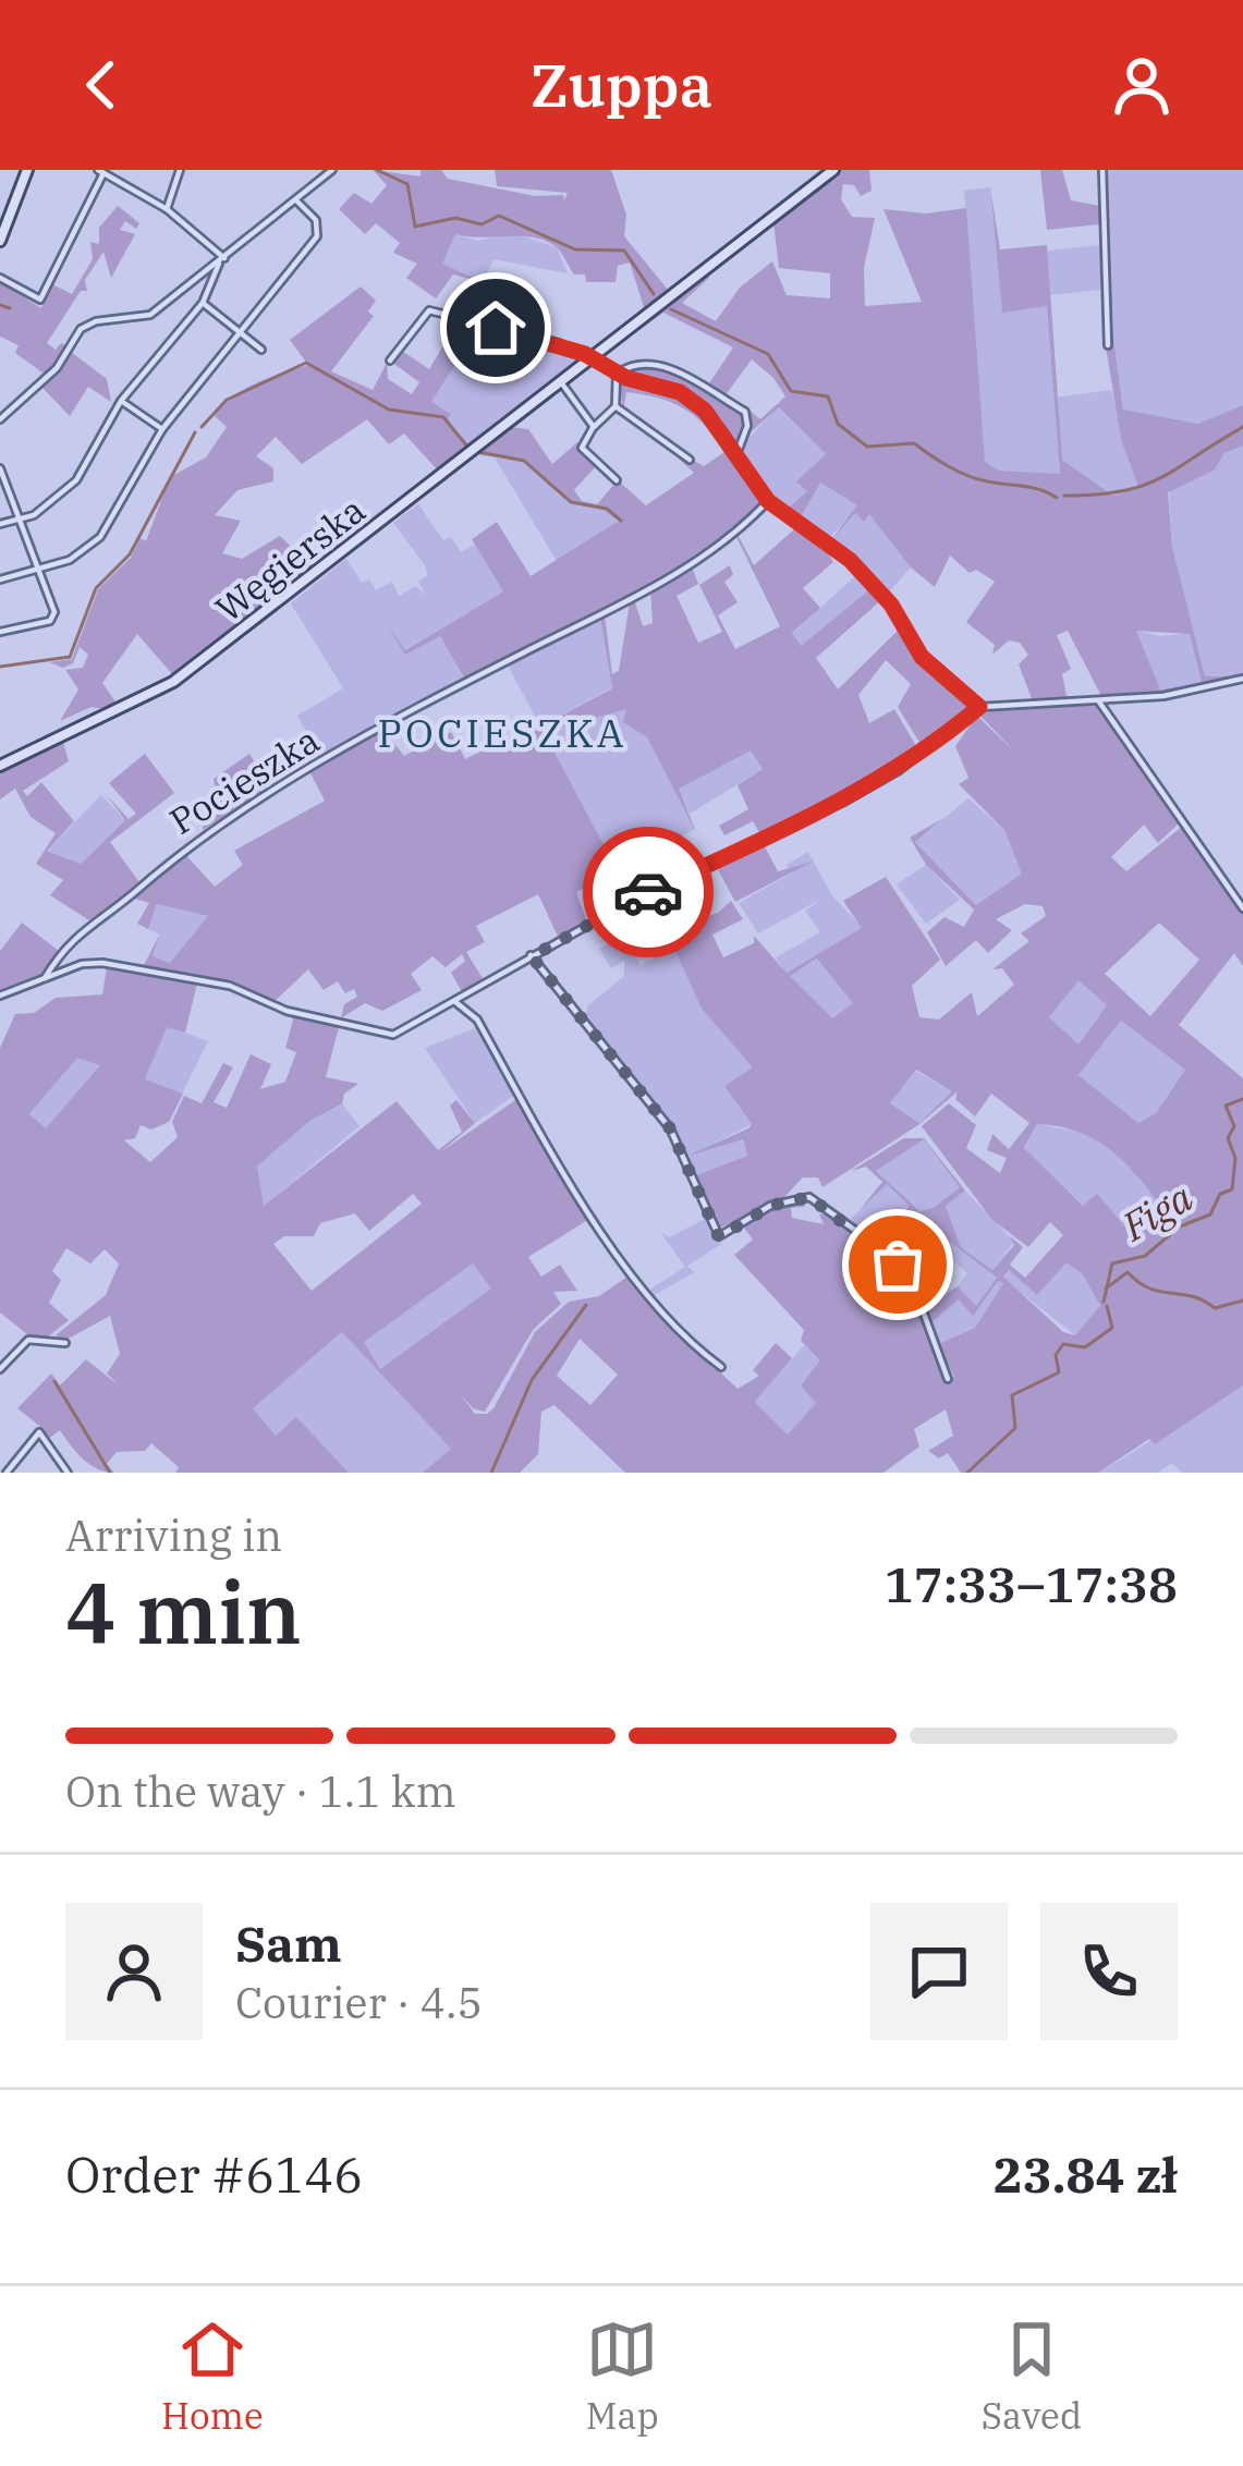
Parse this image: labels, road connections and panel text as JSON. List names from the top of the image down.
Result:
{
  "streets": {
    "main road": ["Węgierska"],
    "street": ["Pocieszka"]
  },
  "districts": ["POCIESZKA"],
  "water": ["Figa"],
  "page": {
    "header": "Zuppa",
    "heading": ["4 min", "Arriving in", "17:33–17:38"],
    "panel": [
      "Sam",
      "Courier · 4.5",
      "Order #6146",
      "23.84 zł"
    ],
    "bar": "On the way · 1.1 km",
    "tabs": ["Home", "Map", "Saved"]
  }
}
